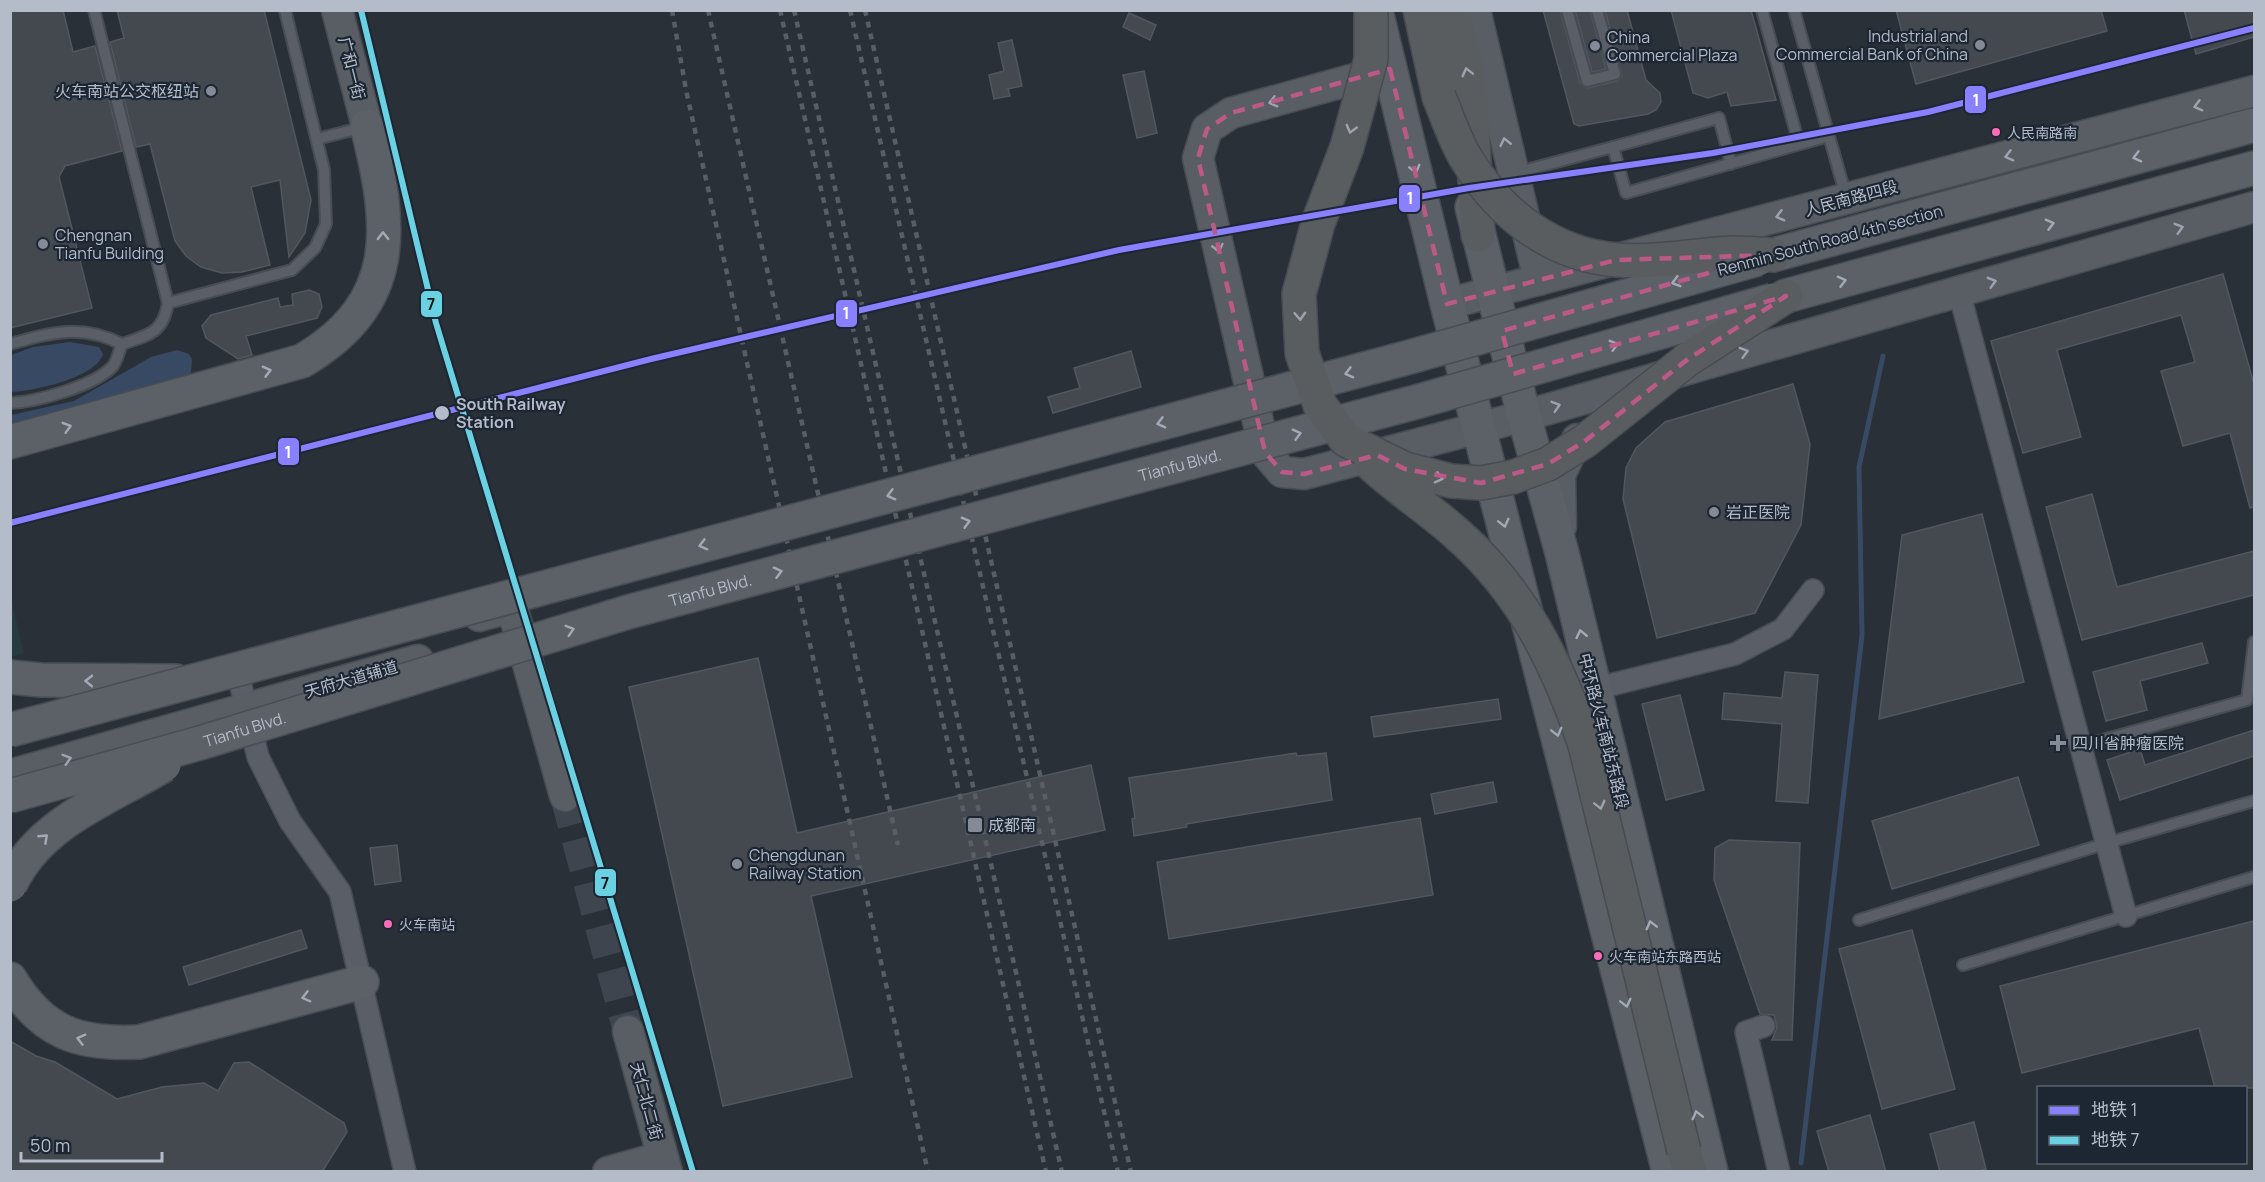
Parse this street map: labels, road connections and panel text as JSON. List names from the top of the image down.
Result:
{
  "streets": {
    "main road": ["Renmin South Road 4th section", "Tianfu Blvd.", "中环路火车南站东路段"],
    "street": [
      "广和一街",
      "人民南路四段",
      "天府大道辅道",
      "天仁北二街"
    ]
  },
  "crossings": [
    ["人民南路四段", "中环路火车南站东路段"]
  ],
  "one_way": ["Renmin South Road 4th section", "Tianfu Blvd."],
  "places": {
    "other": [
      "Industrial and Commercial Bank of China",
      "China Commercial Plaza",
      "火车南站公交枢纽站",
      "人民南路南",
      "Chengnan Tianfu Building",
      "South Railway Station",
      "岩正医院",
      "Chengdunan Railway Station",
      "火车南站",
      "火车南站东路西站"
    ],
    "health": ["四川省肿瘤医院"],
    "transit": ["成都南"]
  },
  "lines": ["metro line 7", "metro line 1"],
  "legend": ["地铁 1", "地铁 7"],
  "scale_bar": "50 m"
}
